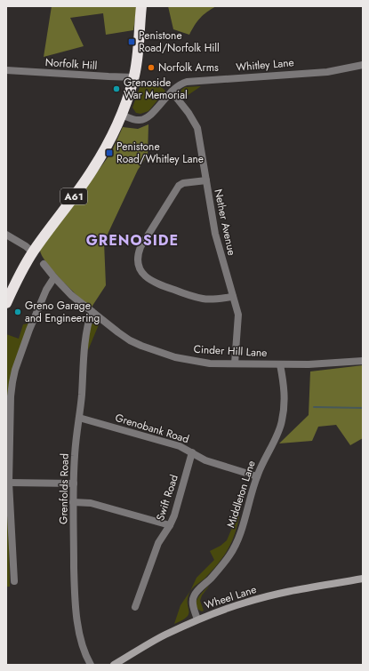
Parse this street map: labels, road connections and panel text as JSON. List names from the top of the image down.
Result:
{
  "streets": {
    "highway": ["A61"],
    "street": [
      "Norfolk Hill",
      "Whitley Lane",
      "Nether Avenue",
      "Cinder Hill Lane",
      "Grenobank Road",
      "Grenfolds Road",
      "Middleton Lane",
      "Swift Road",
      "Wheel Lane"
    ]
  },
  "crossings": [
    ["Norfolk Hill", "A61"],
    ["Whitley Lane", "A61"],
    ["Whitley Lane", "Nether Avenue"],
    ["Nether Avenue", "Cinder Hill Lane"],
    ["Cinder Hill Lane", "Grenfolds Road"],
    ["Cinder Hill Lane", "Middleton Lane"],
    ["Grenobank Road", "Grenfolds Road"],
    ["Grenobank Road", "Middleton Lane"],
    ["Grenobank Road", "Swift Road"],
    ["Middleton Lane", "Wheel Lane"]
  ],
  "districts": ["GRENOSIDE"],
  "places": {
    "transit": ["Penistone Road/Norfolk Hill", "Penistone Road/Whitley Lane"],
    "other": ["Norfolk Arms", "Grenoside War Memorial", "Greno Garage and Engineering"]
  }
}
